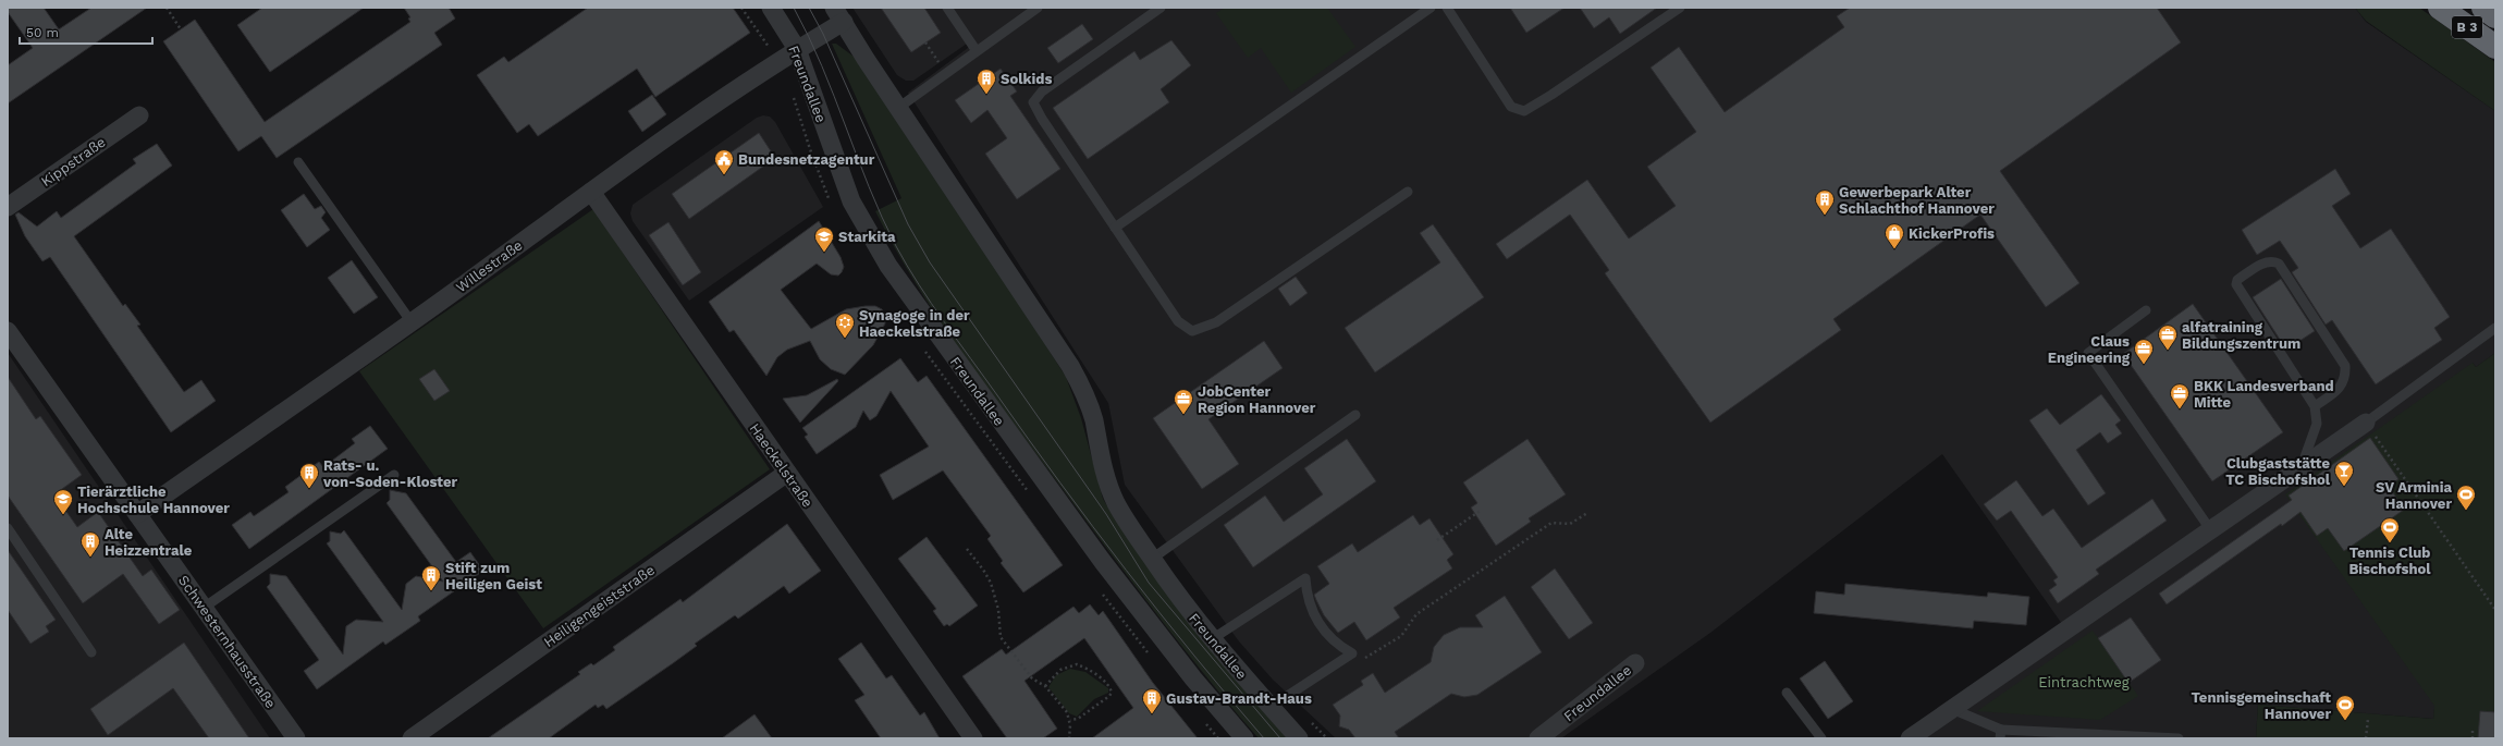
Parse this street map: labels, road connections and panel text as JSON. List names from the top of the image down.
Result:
{
  "streets": {
    "highway": ["B 3"],
    "street": [
      "Freundallee",
      "Kippstraße",
      "Willestraße",
      "Haeckelstraße",
      "Heiligengeiststraße",
      "Schwesternhausstraße"
    ]
  },
  "crossings": [
    ["Freundallee", "Willestraße"],
    ["Willestraße", "Haeckelstraße"],
    ["Willestraße", "Schwesternhausstraße"],
    ["Haeckelstraße", "Heiligengeiststraße"]
  ],
  "parks": ["Eintrachtweg"],
  "places": {
    "building": [
      "Solkids",
      "Gewerbepark Alter Schlachthof Hannover",
      "Rats- u. von-Soden-Kloster",
      "Alte Heizzentrale",
      "Stift zum Heiligen Geist",
      "Gustav-Brandt-Haus"
    ],
    "public building": ["Bundesnetzagentur"],
    "shop": ["KickerProfis"],
    "school or university": ["Starkita", "Tierärztliche Hochschule Hannover"],
    "synagogue": ["Synagoge in der Haeckelstraße"],
    "office": [
      "alfatraining Bildungszentrum",
      "Claus Engineering",
      "BKK Landesverband Mitte",
      "JobCenter Region Hannover"
    ],
    "bar": ["Clubgaststätte TC Bischofshol"],
    "sports": ["SV Arminia Hannover", "Tennis Club Bischofshol", "Tennisgemeinschaft Hannover"]
  },
  "scale_bar": "50 m"
}
